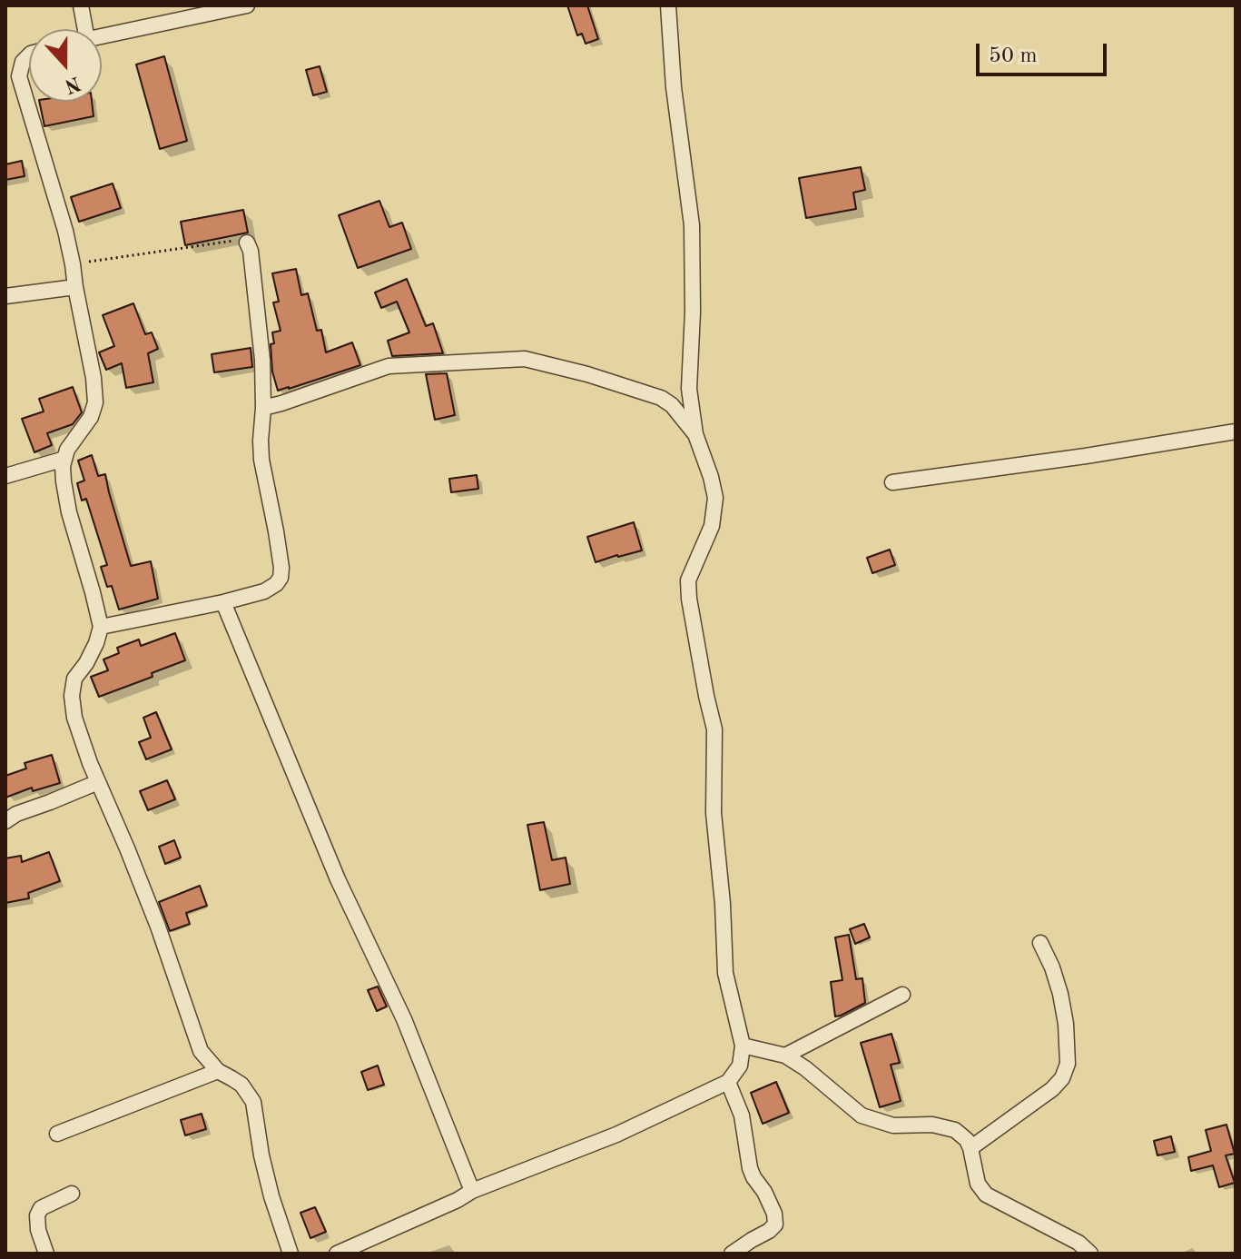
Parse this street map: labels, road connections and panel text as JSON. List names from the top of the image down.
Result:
{
  "scale_bar": "50 m",
  "north": "bottom"
}
